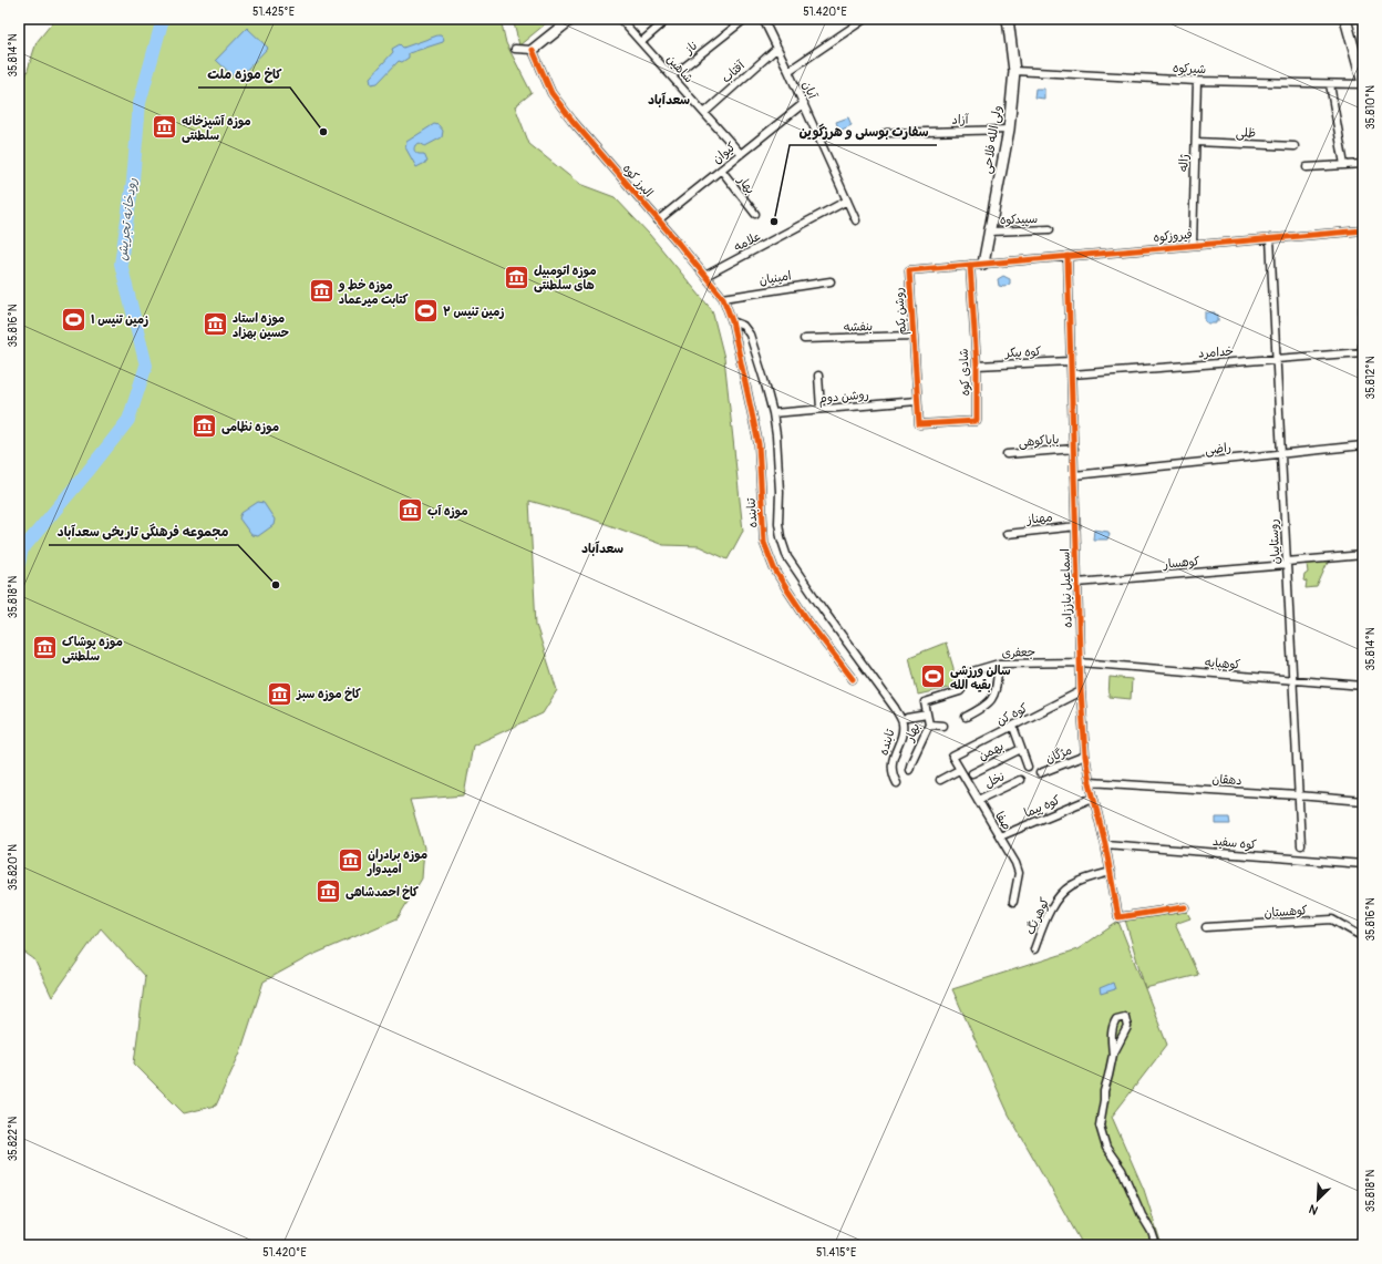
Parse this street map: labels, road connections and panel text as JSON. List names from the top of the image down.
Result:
{
  "streets": {
    "street": [
      "ناز",
      "شاهین",
      "شیرکوه",
      "آفتاب",
      "آبان",
      "آزاد",
      "ظلی",
      "ولی‌ الله فلاحی",
      "کیوان",
      "ژاله",
      "البرز کوه",
      "بهار",
      "سپیدکوه",
      "فیروزکوه",
      "علامه",
      "امینیان",
      "روشن یکم",
      "بنفشه",
      "کوه پیکر",
      "خدامرد",
      "شادی کوه",
      "روشن دوم",
      "باباکوهی",
      "راضی",
      "تنابنده",
      "مهناز",
      "روستاییان",
      "کوهسار",
      "اسماعیل نیاززاده",
      "جعفری",
      "کوهپایه",
      "کوه کن",
      "تابنده",
      "بهمن",
      "مژگان",
      "نخل",
      "دهقان",
      "کوه پیما",
      "صفا",
      "کوه سفید",
      "کوهستان",
      "کوهرنگ"
    ]
  },
  "crossings": [
    ["ناز", "شاهین"],
    ["شاهین", "آفتاب"],
    ["شاهین", "کیوان"],
    ["شیرکوه", "ولی‌ الله فلاحی"],
    ["شیرکوه", "ژاله"],
    ["آفتاب", "آبان"],
    ["آبان", "کیوان"],
    ["آبان", "علامه"],
    ["آزاد", "ولی‌ الله فلاحی"],
    ["ظلی", "ژاله"],
    ["ولی‌ الله فلاحی", "سپیدکوه"],
    ["ولی‌ الله فلاحی", "فیروزکوه"],
    ["ولی‌ الله فلاحی", "روشن یکم"],
    ["کیوان", "البرز کوه"],
    ["کیوان", "بهار"],
    ["ژاله", "فیروزکوه"],
    ["البرز کوه", "علامه"],
    ["البرز کوه", "امینیان"],
    ["البرز کوه", "تنابنده"],
    ["البرز کوه", "تابنده"],
    ["بهار", "جعفری"],
    ["فیروزکوه", "روشن یکم"],
    ["فیروزکوه", "روستاییان"],
    ["فیروزکوه", "اسماعیل نیاززاده"],
    ["روشن یکم", "بنفشه"],
    ["روشن یکم", "شادی کوه"],
    ["روشن یکم", "روشن دوم"],
    ["کوه پیکر", "شادی کوه"],
    ["کوه پیکر", "اسماعیل نیاززاده"],
    ["خدامرد", "روستاییان"],
    ["خدامرد", "اسماعیل نیاززاده"],
    ["روشن دوم", "تابنده"],
    ["باباکوهی", "اسماعیل نیاززاده"],
    ["راضی", "روستاییان"],
    ["راضی", "اسماعیل نیاززاده"],
    ["تنابنده", "تابنده"],
    ["مهناز", "اسماعیل نیاززاده"],
    ["روستاییان", "کوهسار"],
    ["روستاییان", "کوهپایه"],
    ["روستاییان", "دهقان"],
    ["کوهسار", "اسماعیل نیاززاده"],
    ["اسماعیل نیاززاده", "جعفری"],
    ["اسماعیل نیاززاده", "کوهپایه"],
    ["اسماعیل نیاززاده", "کوه کن"],
    ["اسماعیل نیاززاده", "مژگان"],
    ["اسماعیل نیاززاده", "دهقان"],
    ["اسماعیل نیاززاده", "کوه پیما"],
    ["اسماعیل نیاززاده", "کوه سفید"],
    ["اسماعیل نیاززاده", "کوهرنگ"],
    ["جعفری", "کوهپایه"],
    ["کوه کن", "صفا"],
    ["نخل", "صفا"],
    ["کوه پیما", "صفا"]
  ],
  "districts": ["سعدآباد", "سعدآباد"],
  "water": ["رودخانه تجریش"],
  "places": {
    "museum": [
      "موزه آشپزخانه سلطنتی",
      "موزه اتومبیل های سلطنتی",
      "موزه خط و کتابت میرعماد",
      "موزه استاد حسین بهزاد",
      "موزه نظامی",
      "موزه آب",
      "موزه پوشاک سلطنتی",
      "کاخ موزه سبز",
      "موزه برادران امیدوار",
      "کاخ احمدشاهی"
    ],
    "other": ["کاخ موزه ملت", "سفارت بوسنی و هرزگوین", "مجموعه فرهنگی تاریخی سعدآباد"],
    "sports": ["زمین تنیس ۲", "زمین تنیس ۱", "سالن ورزشی بقیه الله"]
  },
  "north": "bottom left",
  "coordinates": [
    "51.425°E",
    "51.420°E",
    "35.814°N",
    "35.810°N",
    "35.816°N",
    "35.812°N",
    "35.818°N",
    "35.820°N",
    "35.822°N",
    "51.415°E"
  ]
}
